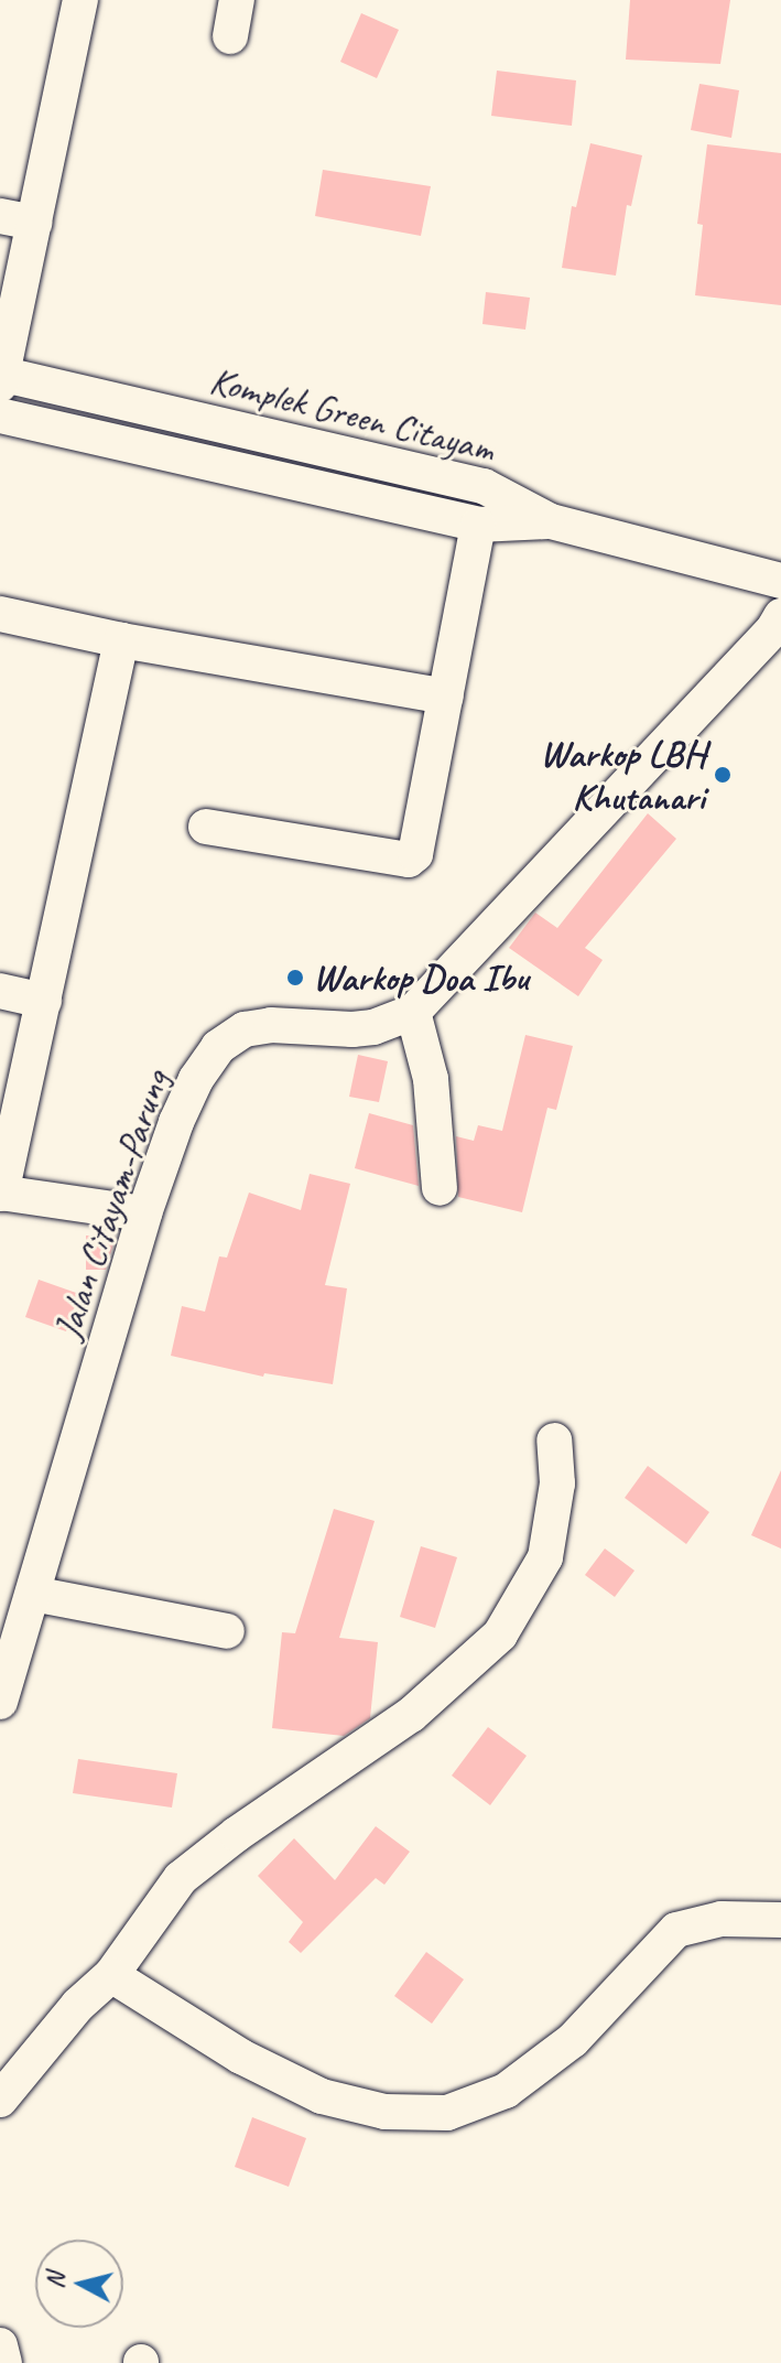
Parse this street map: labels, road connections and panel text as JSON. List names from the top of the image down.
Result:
{
  "streets": {
    "street": ["Komplek Green Citayam", "Jalan Citayam-Parung"]
  },
  "places": ["Warkop LBH Khutanari", "Warkop Doa Ibu"],
  "north": "left"
}
